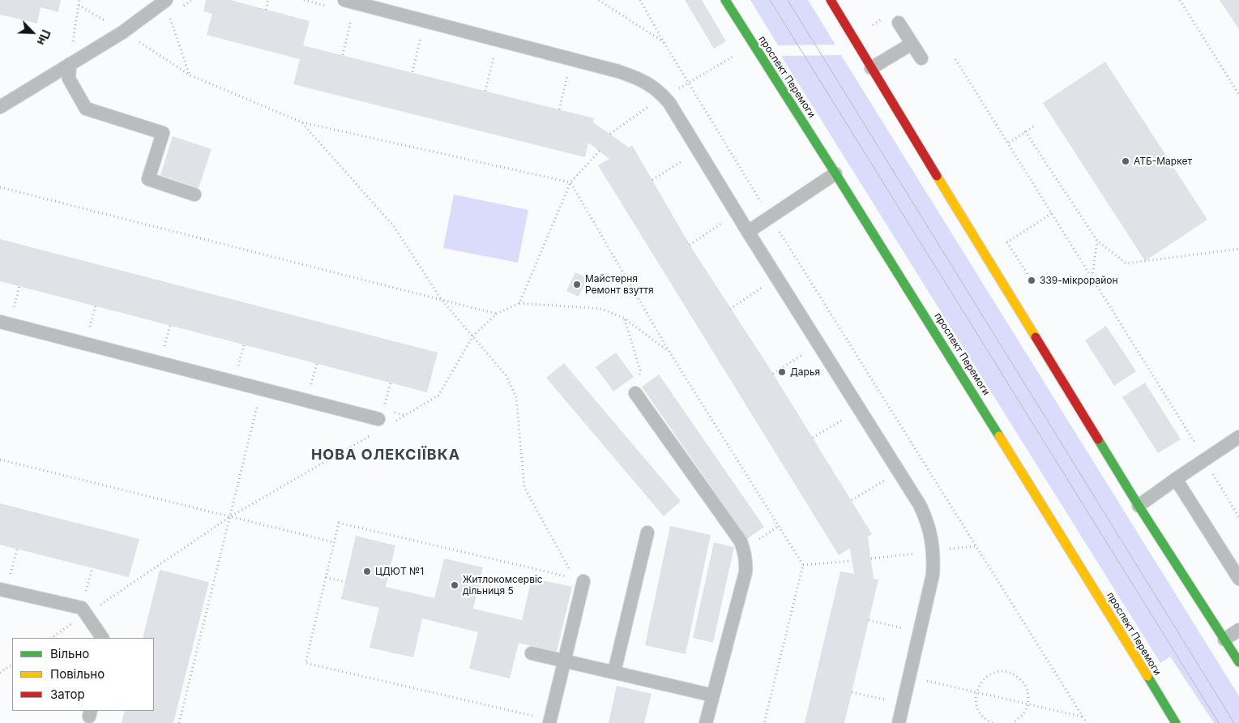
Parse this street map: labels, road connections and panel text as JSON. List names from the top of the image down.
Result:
{
  "streets": {
    "main road": ["проспект Перемоги"]
  },
  "districts": ["НОВА ОЛЕКСІЇВКА"],
  "places": [
    "АТБ-Маркет",
    "339-мiкрорайон",
    "Майстерня Ремонт взуття",
    "Дарья",
    "ЦДЮТ №1",
    "Житлокомсервіс дільниця 5"
  ],
  "legend": ["Вільно", "Повільно", "Затор"],
  "north": "bottom right"
}
